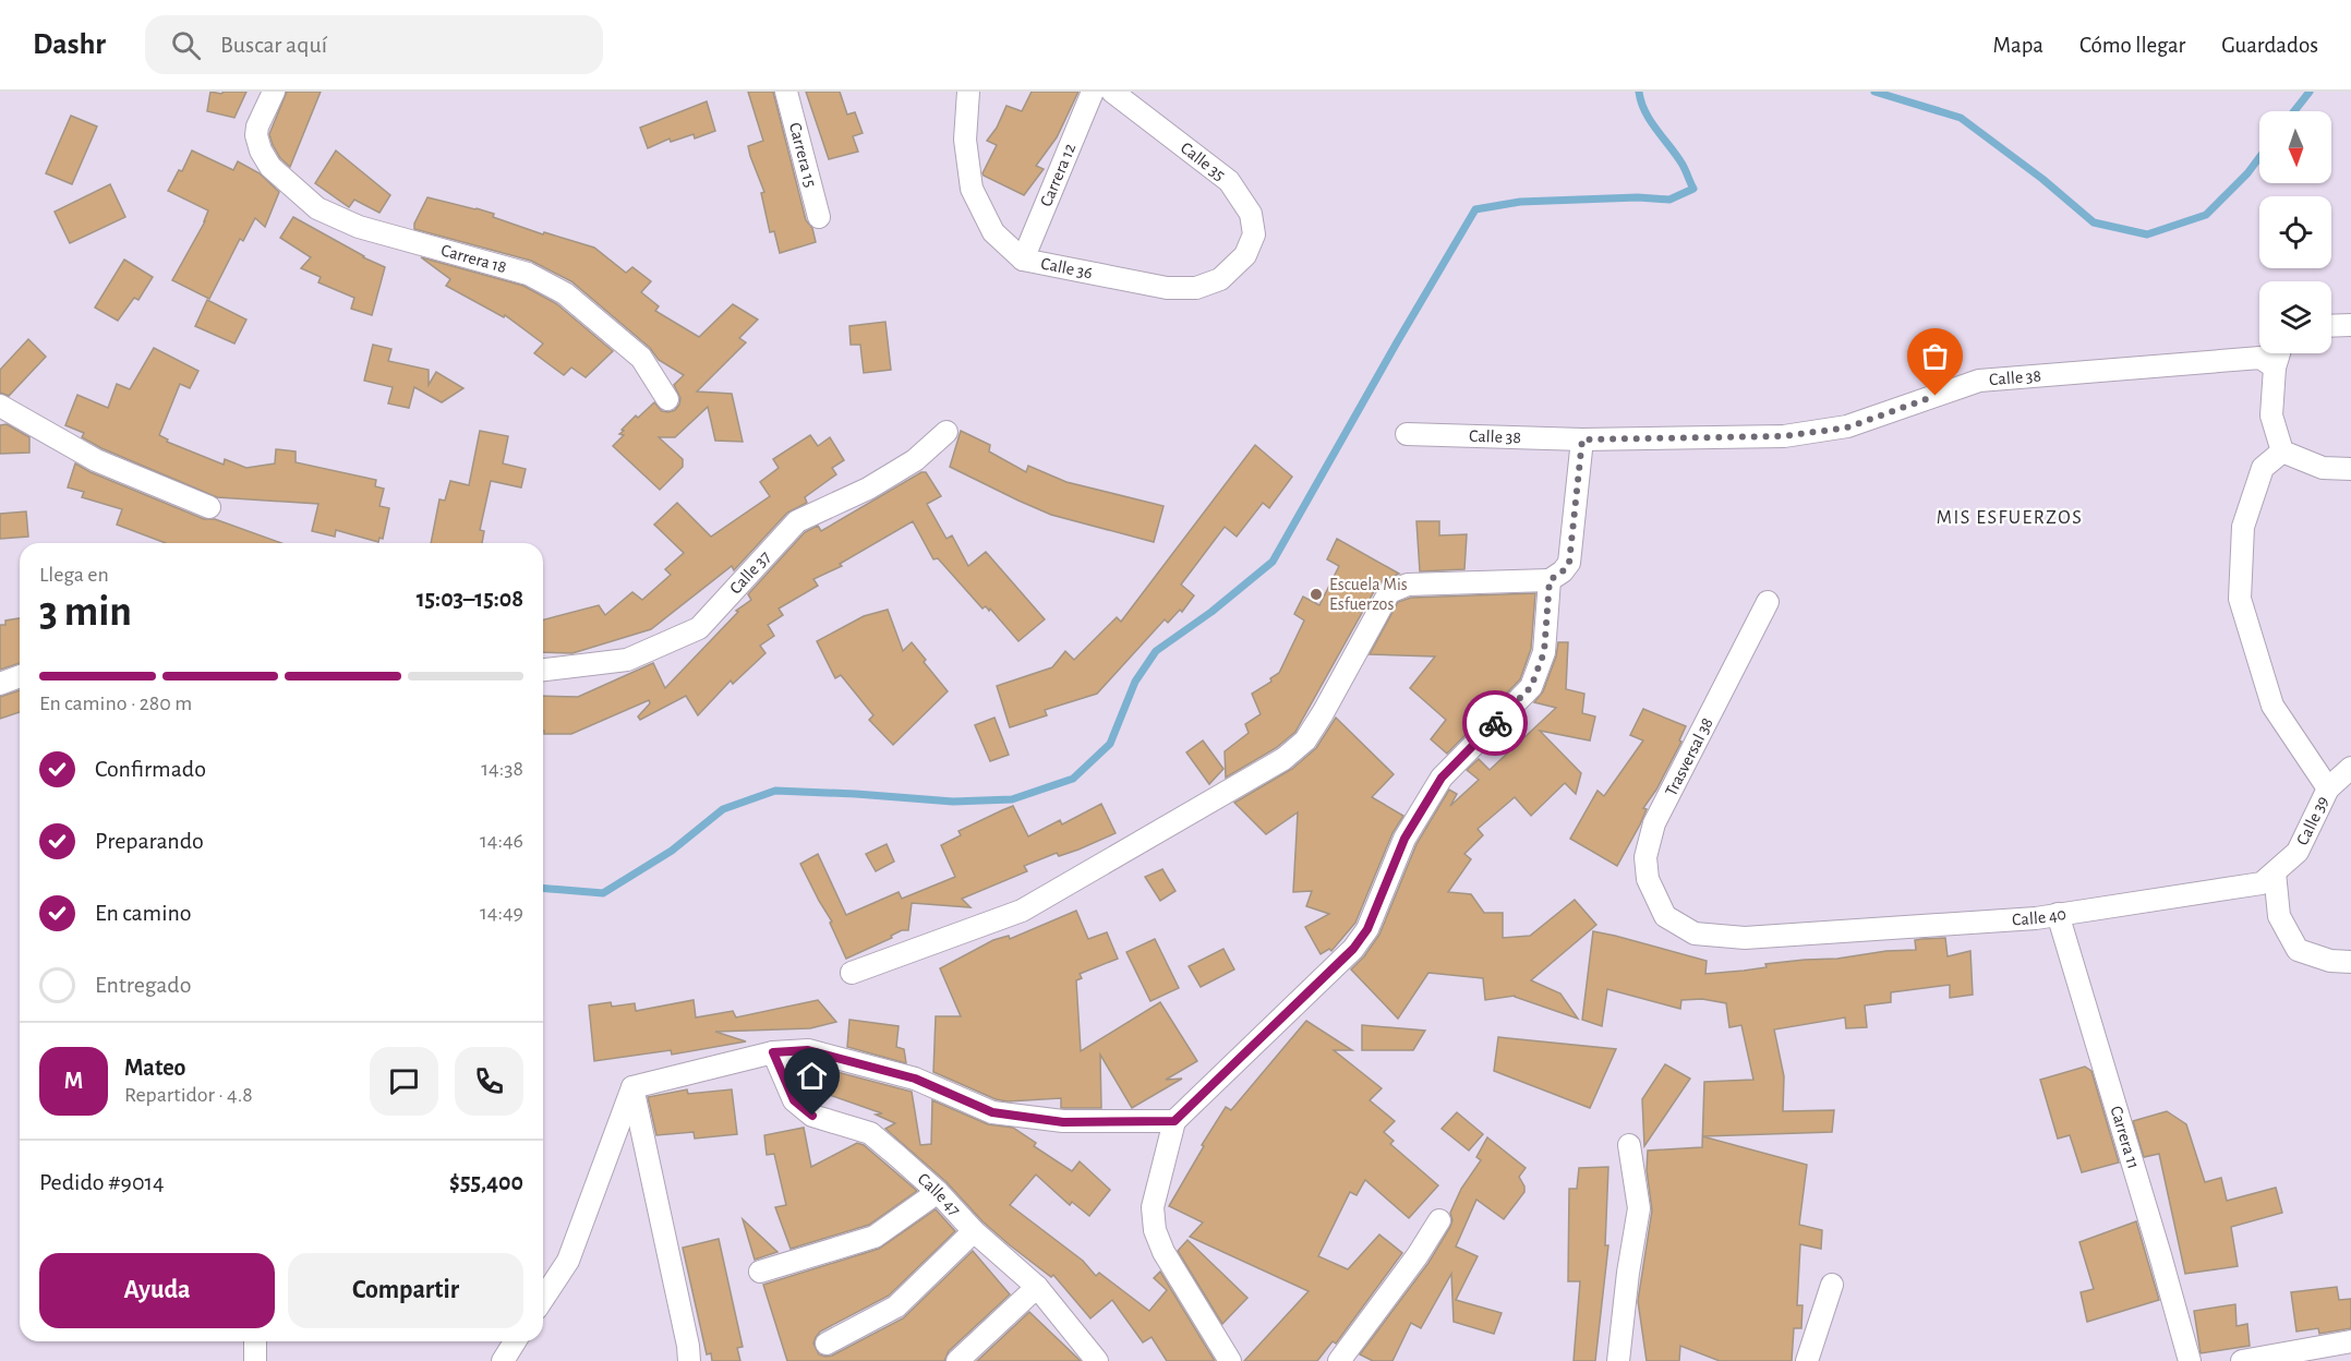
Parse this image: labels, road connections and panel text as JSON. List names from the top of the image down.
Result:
{
  "streets": {
    "street": [
      "Carrera 15",
      "Calle 35",
      "Carrera 12",
      "Carrera 18",
      "Calle 36",
      "Calle 38",
      "Calle 37",
      "Trasversal 38",
      "Calle 39",
      "Calle 40",
      "Carrera 11",
      "Calle 47"
    ]
  },
  "crossings": [
    ["Calle 35", "Calle 36"],
    ["Carrera 12", "Calle 36"],
    ["Trasversal 38", "Calle 40"],
    ["Calle 39", "Calle 40"],
    ["Calle 40", "Carrera 11"]
  ],
  "districts": ["MIS ESFUERZOS"],
  "places": ["Escuela Mis Esfuerzos"],
  "north": "bottom",
  "page": {
    "header": "Dashr",
    "search": "Buscar aquí",
    "nav": ["Mapa", "Cómo llegar", "Guardados"],
    "heading": ["3 min", "Llega en", "15:03–15:08"],
    "panel": [
      "Mateo",
      "Repartidor · 4.8",
      "Pedido #9014",
      "$55,400"
    ],
    "bar": "En camino · 280 m",
    "list": [
      ["Confirmado", "14:38"],
      ["Preparando", "14:46"],
      ["En camino", "14:49"],
      "Entregado"
    ],
    "round": "M",
    "buttons": ["Ayuda", "Compartir"]
  }
}
